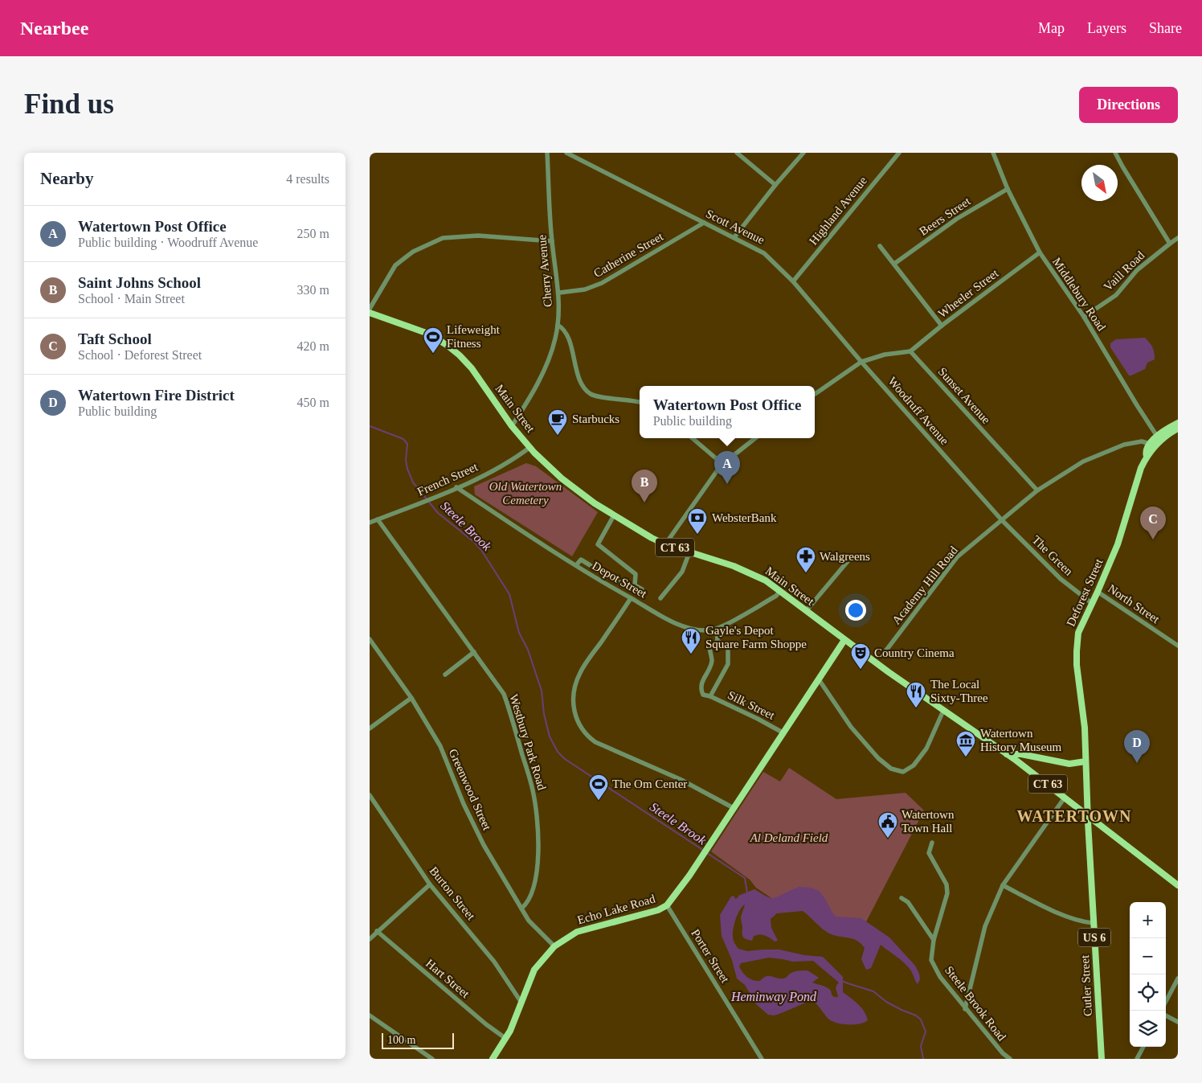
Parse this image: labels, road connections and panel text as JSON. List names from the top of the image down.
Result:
{
  "streets": {
    "main road": [
      "Main Street",
      "CT 63",
      "Deforest Street",
      "Echo Lake Road",
      "US 6",
      "Cutler Street"
    ],
    "street": [
      "Highland Avenue",
      "Beers Street",
      "Scott Avenue",
      "Catherine Street",
      "Cherry Avenue",
      "Vaill Road",
      "Wheeler Street",
      "Middlebury Road",
      "Sunset Avenue",
      "Woodruff Avenue",
      "French Street",
      "The Green",
      "Depot Street",
      "Academy Hill Road",
      "North Street",
      "Silk Street",
      "Westbury Park Road",
      "Greenwood Street",
      "Burton Street",
      "Porter Street",
      "Hart Street",
      "Steele Brook Road"
    ]
  },
  "crossings": [
    ["Highland Avenue", "Scott Avenue"],
    ["Beers Street", "Middlebury Road"],
    ["Scott Avenue", "Catherine Street"],
    ["Scott Avenue", "Woodruff Avenue"],
    ["Catherine Street", "Cherry Avenue"],
    ["Cherry Avenue", "Main Street"],
    ["Vaill Road", "Middlebury Road"],
    ["Wheeler Street", "Middlebury Road"],
    ["Wheeler Street", "Sunset Avenue"],
    ["Middlebury Road", "US 6"],
    ["Sunset Avenue", "Academy Hill Road"],
    ["Main Street", "French Street"],
    ["Main Street", "Depot Street"],
    ["Main Street", "Deforest Street"],
    ["Main Street", "Echo Lake Road"],
    ["Main Street", "Cutler Street"],
    ["Woodruff Avenue", "The Green"],
    ["Woodruff Avenue", "Academy Hill Road"],
    ["French Street", "Depot Street"],
    ["French Street", "Westbury Park Road"],
    ["The Green", "Academy Hill Road"],
    ["The Green", "Deforest Street"],
    ["Depot Street", "Silk Street"],
    ["Academy Hill Road", "US 6"],
    ["Deforest Street", "North Street"],
    ["Deforest Street", "US 6"],
    ["Deforest Street", "Cutler Street"],
    ["Silk Street", "Echo Lake Road"],
    ["Westbury Park Road", "Greenwood Street"],
    ["Greenwood Street", "Echo Lake Road"],
    ["Burton Street", "Echo Lake Road"],
    ["Echo Lake Road", "Porter Street"],
    ["Echo Lake Road", "Hart Street"]
  ],
  "districts": ["WATERTOWN"],
  "water": ["Steele Brook", "Heminway Pond"],
  "parks": ["Old Watertown Cemetery", "Al Deland Field"],
  "places": {
    "sports": ["Lifeweight Fitness", "The Om Center"],
    "cafe": ["Starbucks"],
    "bank": ["WebsterBank"],
    "pharmacy": ["Walgreens"],
    "restaurant": ["Gayle's Depot Square Farm Shoppe", "The Local Sixty-Three"],
    "theatre": ["Country Cinema"],
    "museum": ["Watertown History Museum"],
    "public building": ["Watertown Town Hall"]
  },
  "scale_bar": "100 m",
  "north": "bottom right",
  "page": {
    "header": "Nearbee",
    "nav": ["Map", "Layers", "Share"],
    "buttons": "Directions",
    "title": "Find us",
    "heading": ["Nearby", "4 results"],
    "list": [
      {
        "mark": "A",
        "name": "Watertown Post Office",
        "note": "Public building · Woodruff Avenue",
        "value": "250 m"
      },
      {
        "mark": "B",
        "name": "Saint Johns School",
        "note": "School · Main Street",
        "value": "330 m"
      },
      {
        "mark": "C",
        "name": "Taft School",
        "note": "School · Deforest Street",
        "value": "420 m"
      },
      {
        "mark": "D",
        "name": "Watertown Fire District",
        "note": "Public building",
        "value": "450 m"
      }
    ],
    "popup": ["Watertown Post Office", "Public building"],
    "pins": [
      "A",
      "B",
      "C",
      "D"
    ],
    "map_buttons": ["+", "−"],
    "scale": "100 m"
  }
}
